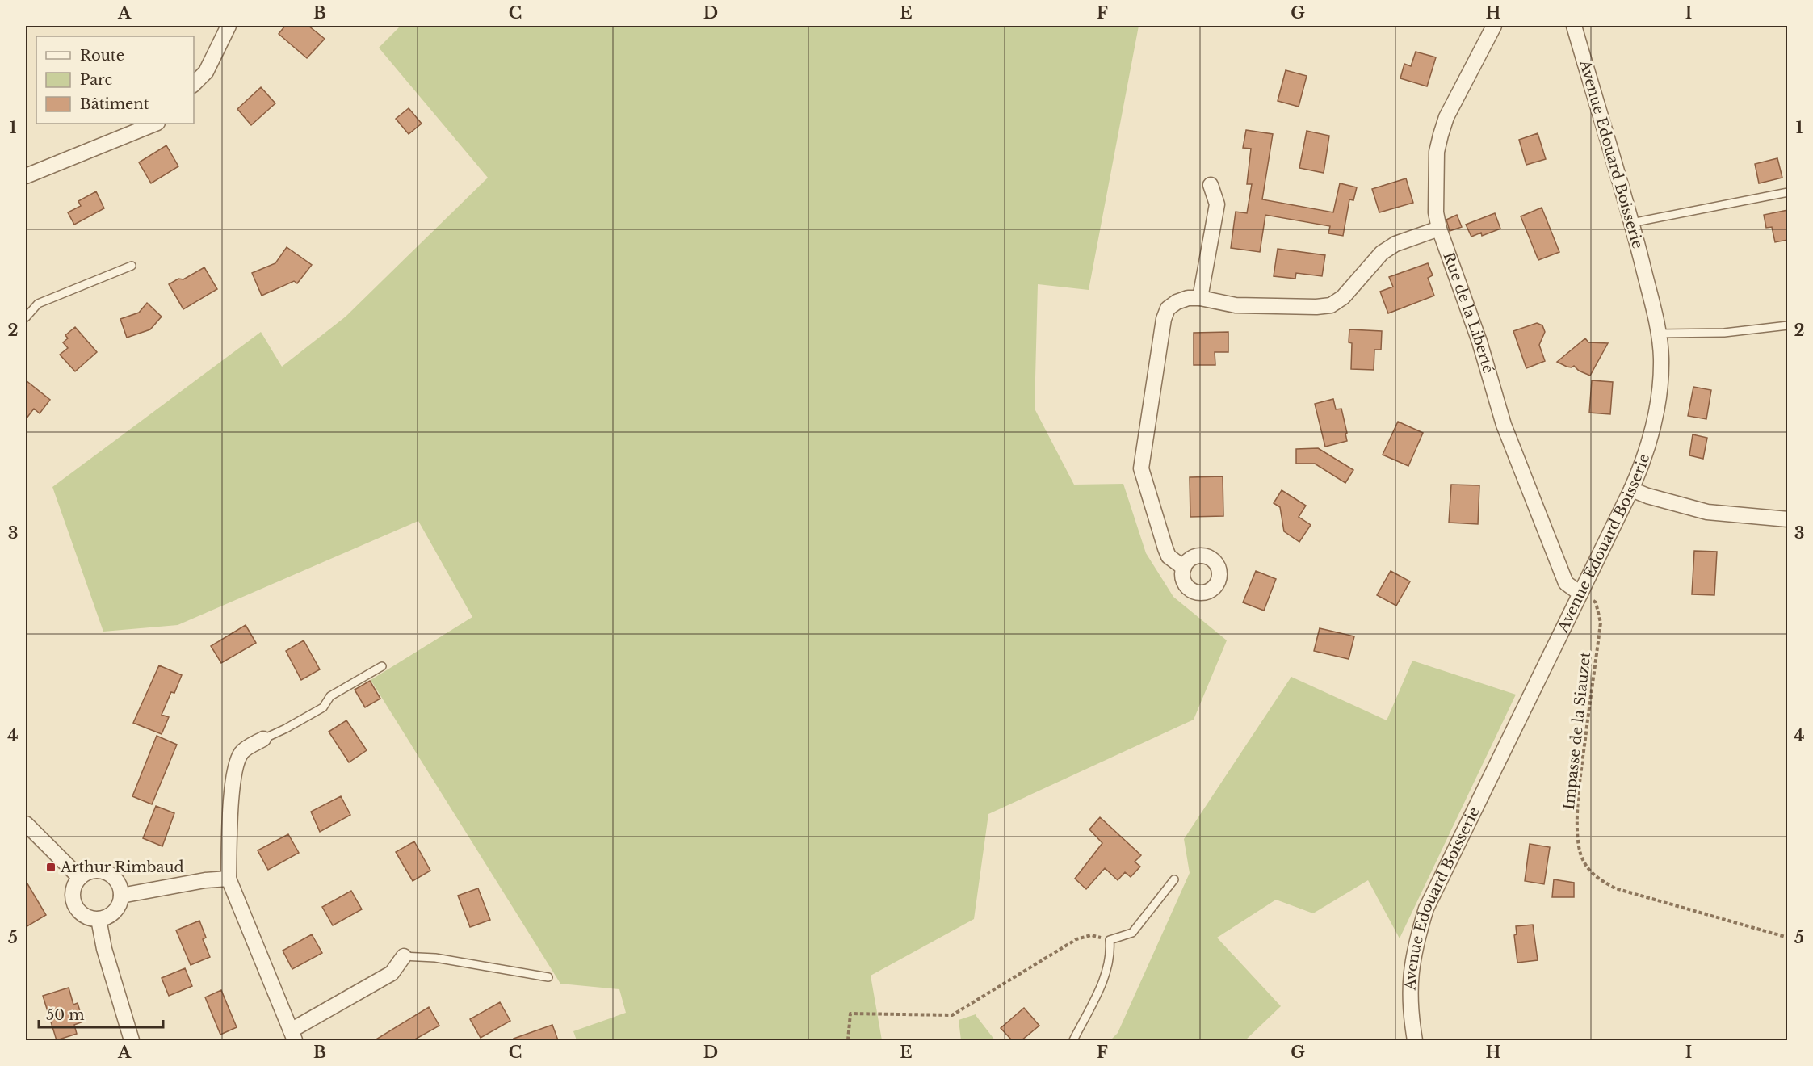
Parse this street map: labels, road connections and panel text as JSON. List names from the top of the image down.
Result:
{
  "streets": {
    "street": ["Avenue Edouard Boisserie", "Rue de la Liberté"],
    "path": ["Impasse de la Siauzet"]
  },
  "crossings": [
    ["Avenue Edouard Boisserie", "Rue de la Liberté"],
    ["Avenue Edouard Boisserie", "Impasse de la Siauzet"],
    ["Rue de la Liberté", "Impasse de la Siauzet"]
  ],
  "places": {
    "transit": ["Arthur Rimbaud"]
  },
  "legend": ["Route", "Parc", "Bâtiment"],
  "scale_bar": "50 m",
  "grid": {
    "columns": [
      "A",
      "B",
      "C",
      "D",
      "E",
      "F",
      "G",
      "H",
      "I"
    ],
    "rows": [
      "1",
      "2",
      "3",
      "4",
      "5"
    ]
  }
}
